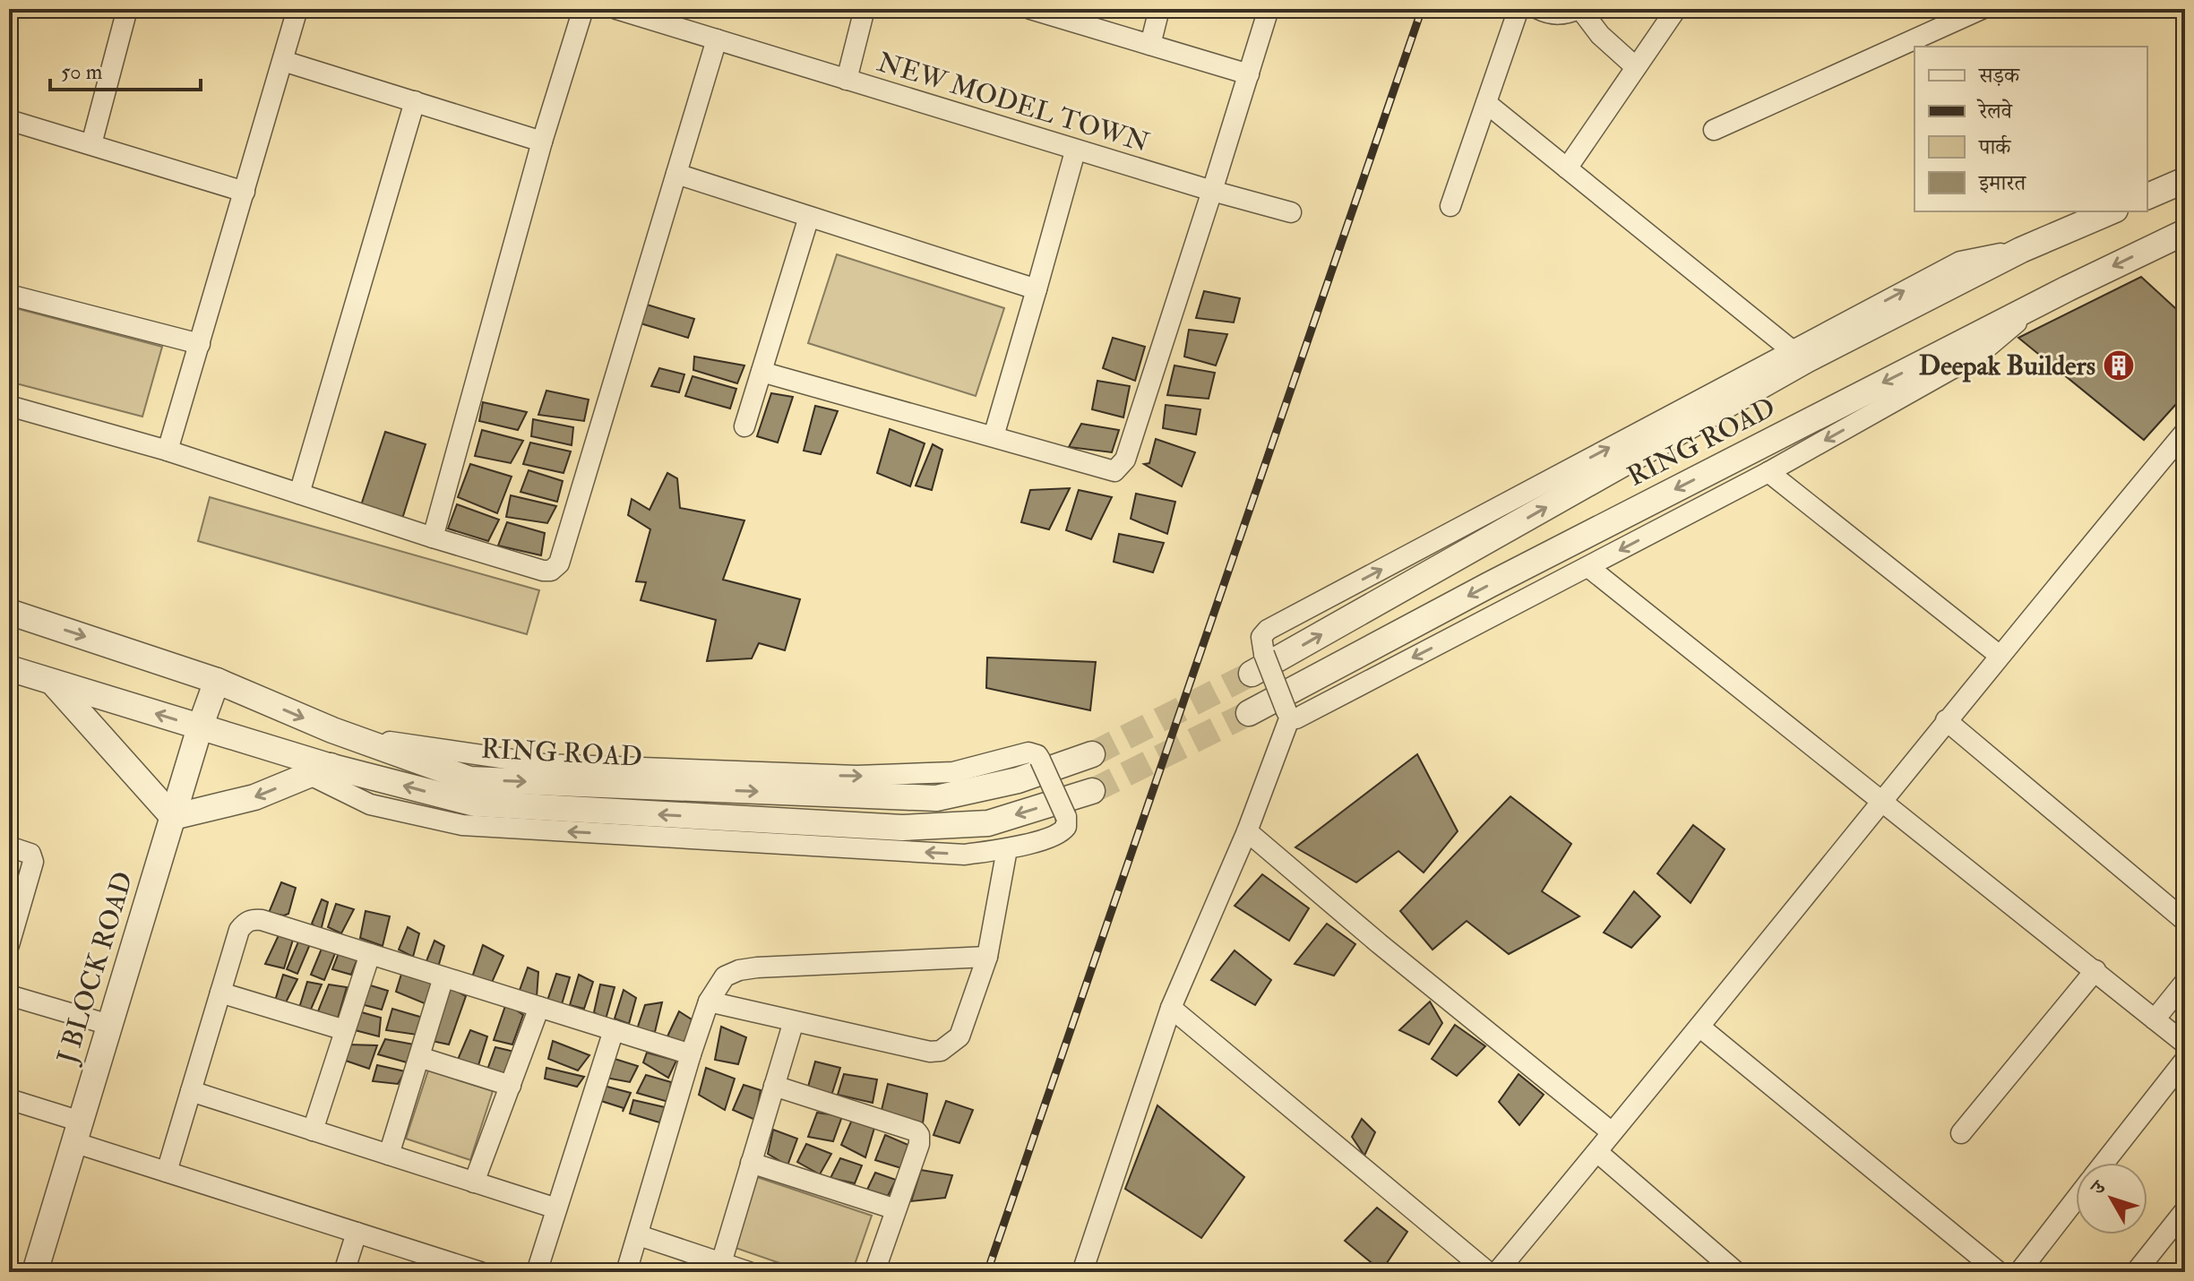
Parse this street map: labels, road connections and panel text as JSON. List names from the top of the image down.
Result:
{
  "streets": {
    "street": ["NEW MODEL TOWN", "RING ROAD", "J BLOCK ROAD"]
  },
  "crossings": [
    ["RING ROAD", "J BLOCK ROAD"]
  ],
  "places": {
    "building": ["Deepak Builders"]
  },
  "legend": [
    "सड़क",
    "रेलवे",
    "पार्क",
    "इमारत"
  ],
  "scale_bar": "50 m",
  "north": "top left"
}
